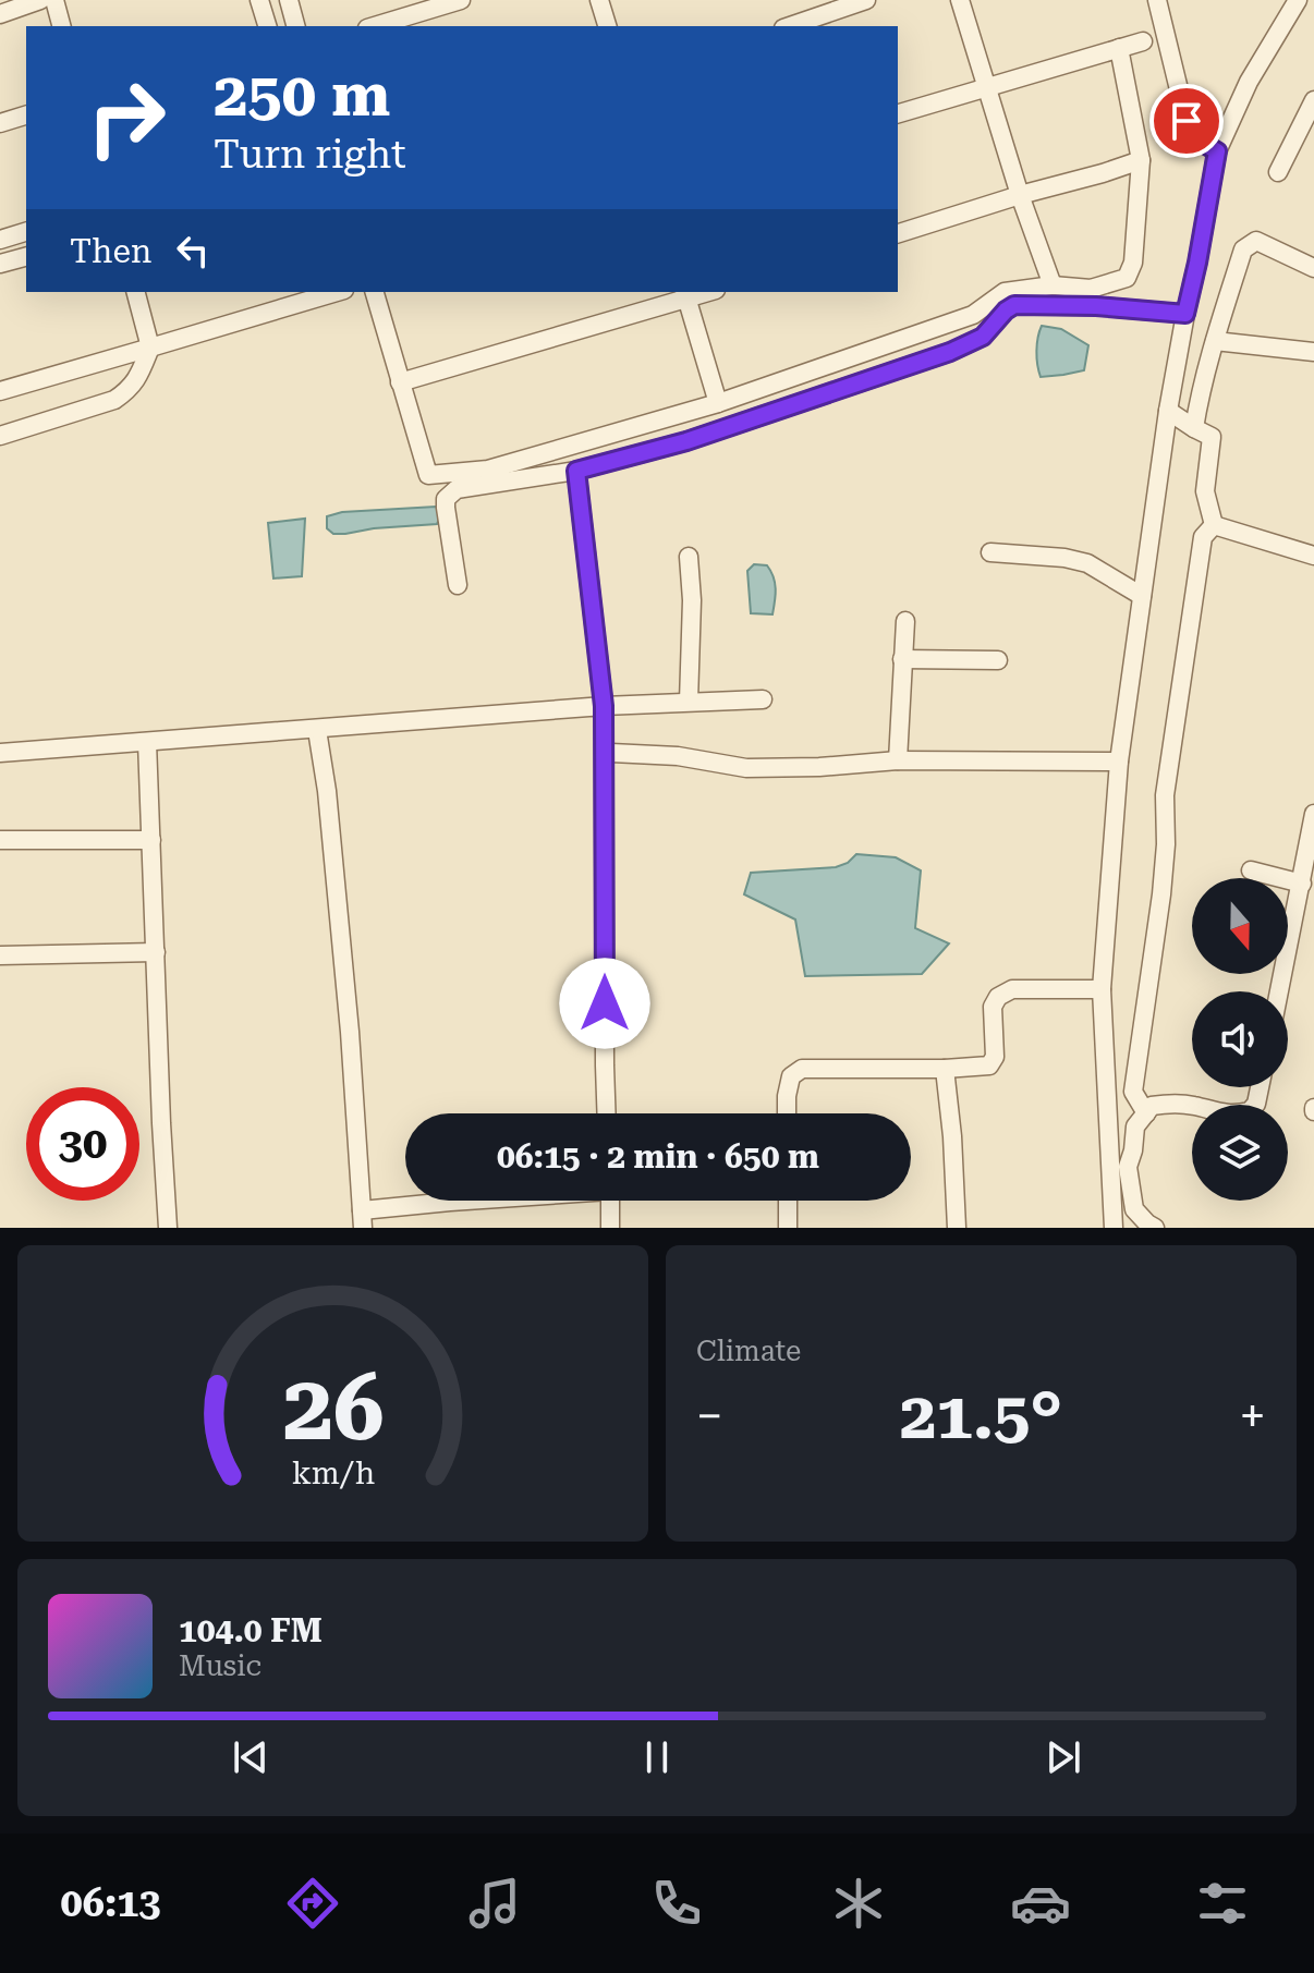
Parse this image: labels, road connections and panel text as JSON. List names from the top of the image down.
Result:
{
  "north": "bottom",
  "page": {
    "turn": ["250 m", "Turn right"],
    "then": "Then",
    "limit": "30",
    "trip": "06:15 · 2 min · 650 m",
    "tile": "Climate",
    "heat": ["−", "21.5°", "+"],
    "song": ["104.0 FM", "Music"],
    "tabs": "06:13",
    "gauge": ["26", "km/h"]
  }
}
